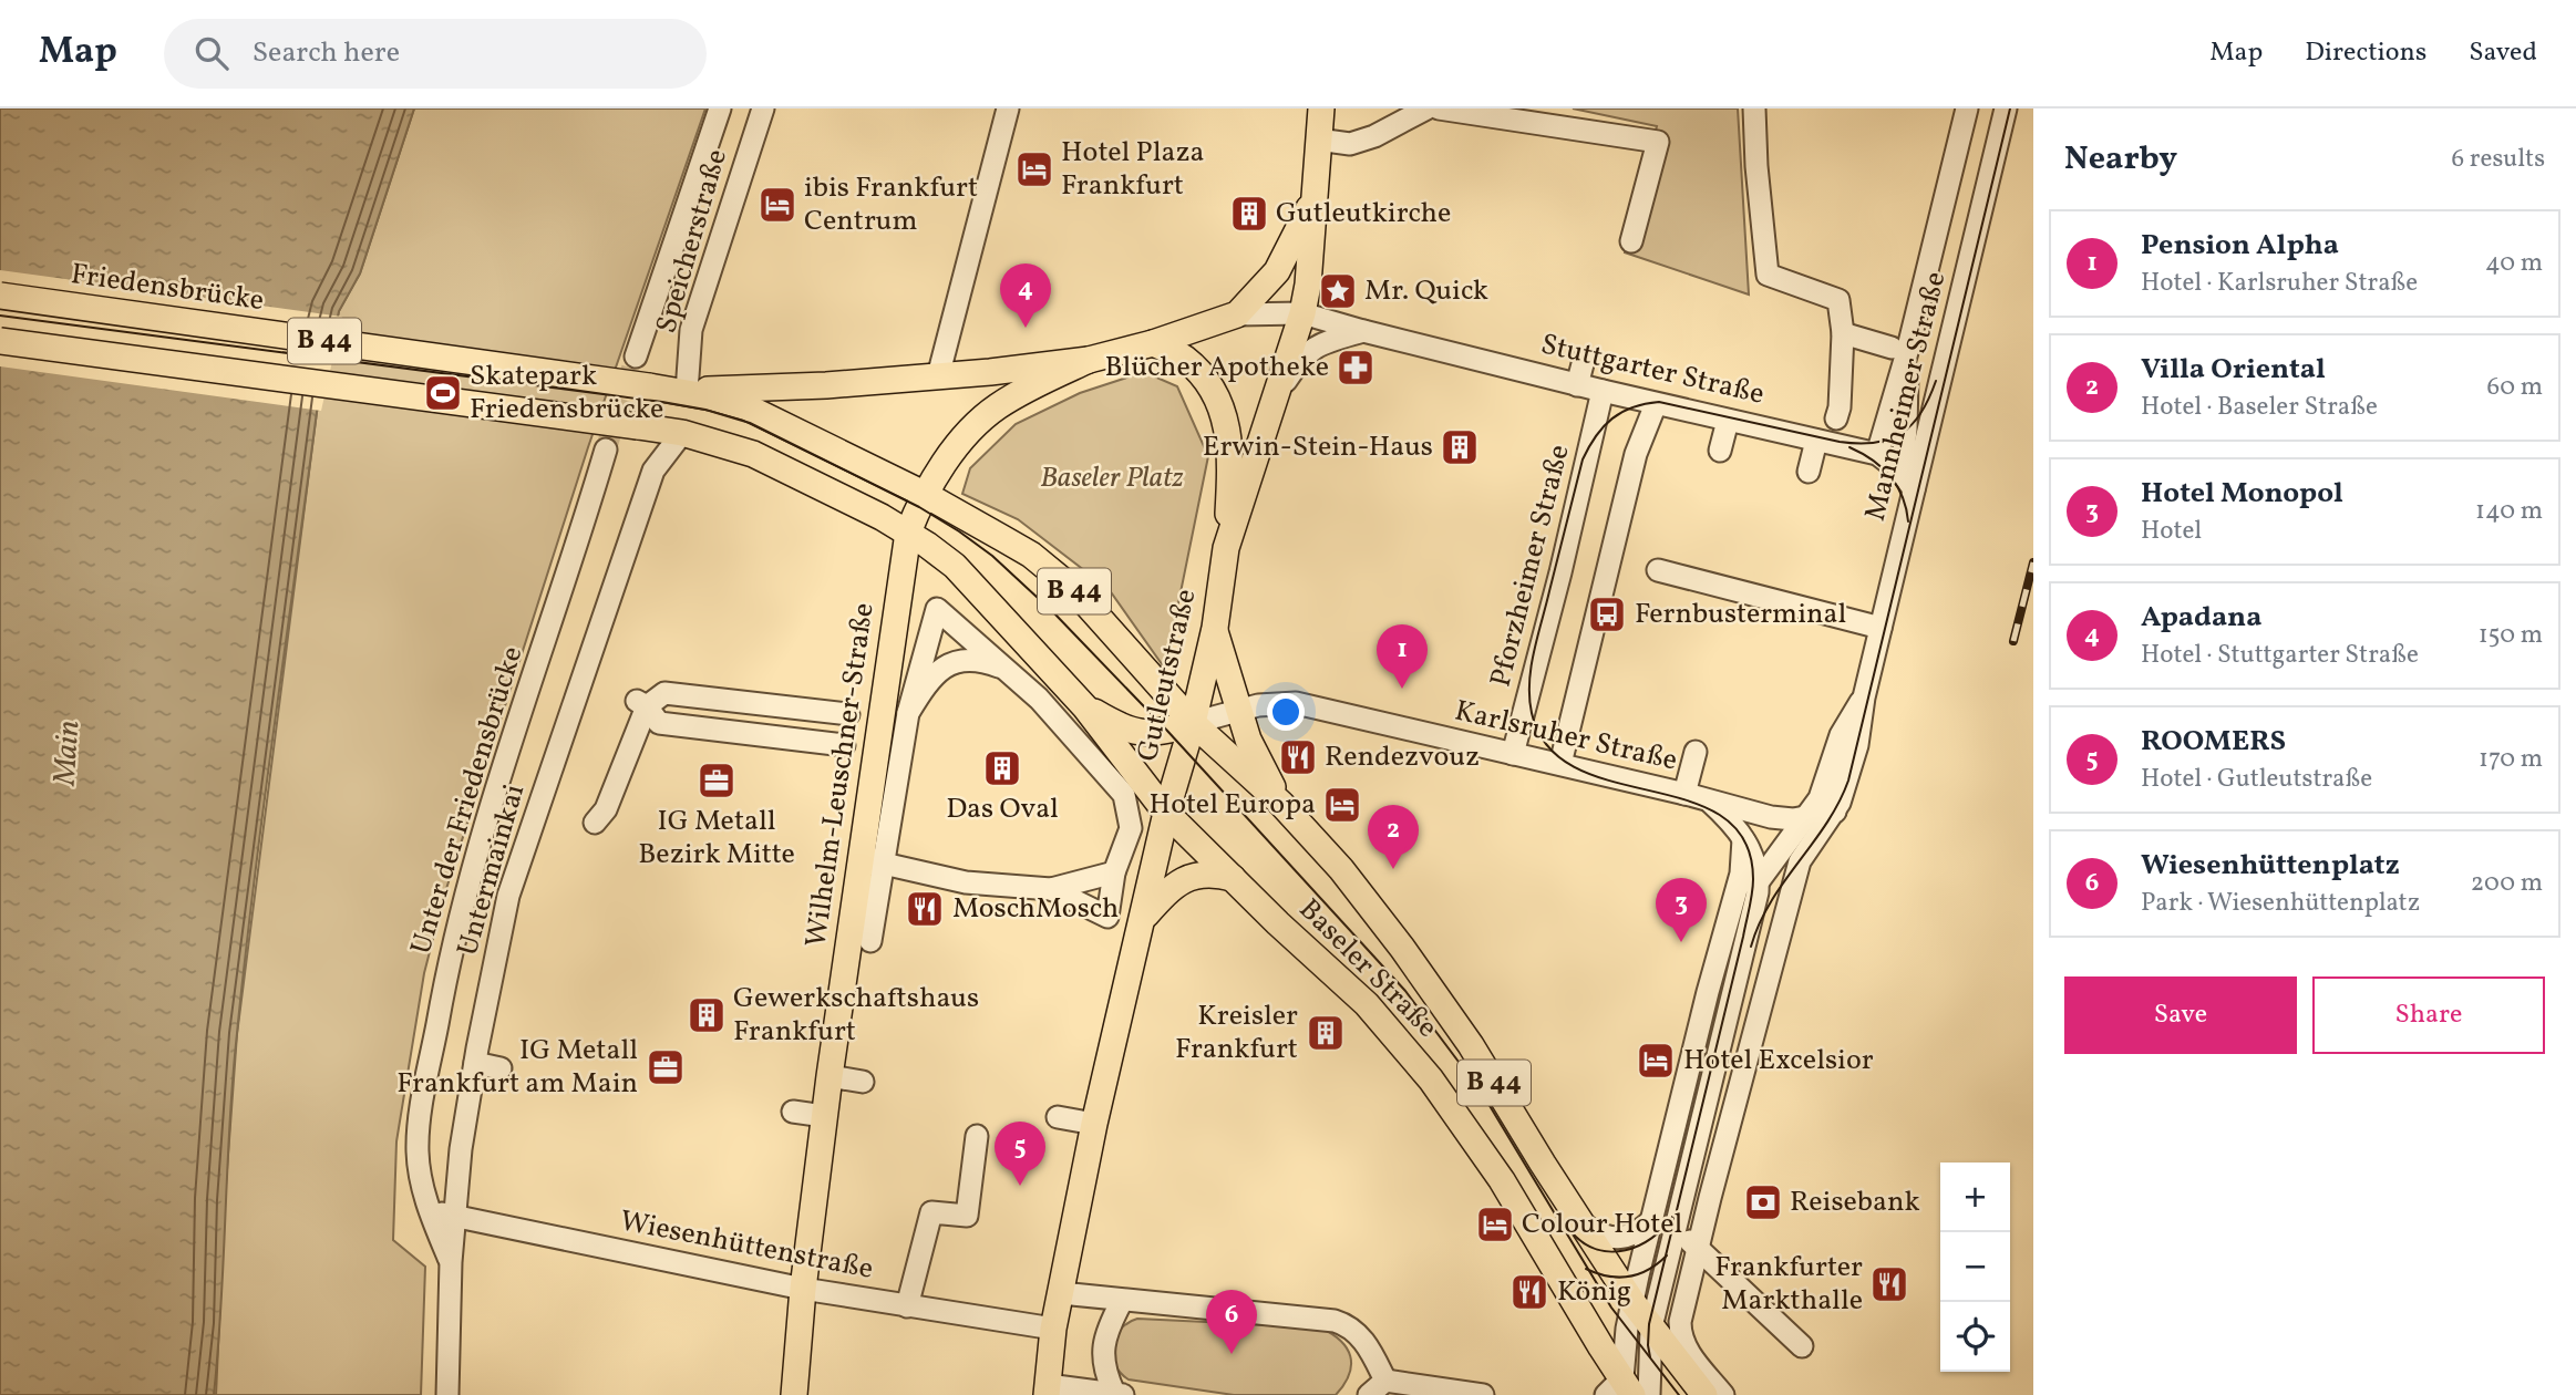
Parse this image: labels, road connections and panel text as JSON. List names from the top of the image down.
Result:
{
  "streets": {
    "main road": [
      "Friedensbrücke",
      "B 44",
      "Stuttgarter Straße",
      "Gutleutstraße",
      "Wilhelm-Leuschner-Straße",
      "Baseler Straße"
    ],
    "street": [
      "Speicherstraße",
      "Mannheimer Straße",
      "Pforzheimer Straße",
      "Karlsruher Straße",
      "Unter der Friedensbrücke",
      "Untermainkai",
      "Wiesenhüttenstraße"
    ]
  },
  "crossings": [
    ["Speicherstraße", "Friedensbrücke"],
    ["Speicherstraße", "B 44"],
    ["Friedensbrücke", "B 44"],
    ["B 44", "Stuttgarter Straße"],
    ["B 44", "Gutleutstraße"],
    ["B 44", "Karlsruher Straße"],
    ["B 44", "Wilhelm-Leuschner-Straße"],
    ["B 44", "Untermainkai"],
    ["B 44", "Baseler Straße"],
    ["Stuttgarter Straße", "Mannheimer Straße"],
    ["Stuttgarter Straße", "Pforzheimer Straße"],
    ["Stuttgarter Straße", "Gutleutstraße"],
    ["Mannheimer Straße", "Karlsruher Straße"],
    ["Mannheimer Straße", "Baseler Straße"],
    ["Pforzheimer Straße", "Karlsruher Straße"],
    ["Gutleutstraße", "Karlsruher Straße"],
    ["Gutleutstraße", "Baseler Straße"],
    ["Gutleutstraße", "Wiesenhüttenstraße"],
    ["Karlsruher Straße", "Baseler Straße"],
    ["Wilhelm-Leuschner-Straße", "Wiesenhüttenstraße"],
    ["Unter der Friedensbrücke", "Untermainkai"],
    ["Unter der Friedensbrücke", "Wiesenhüttenstraße"],
    ["Untermainkai", "Wiesenhüttenstraße"]
  ],
  "water": ["Main"],
  "parks": ["Baseler Platz"],
  "places": {
    "hotel": [
      "Hotel Plaza Frankfurt",
      "ibis Frankfurt Centrum",
      "Hotel Europa",
      "Hotel Excelsior",
      "Colour Hotel"
    ],
    "building": [
      "Gutleutkirche",
      "Erwin-Stein-Haus",
      "Das Oval",
      "Gewerkschaftshaus Frankfurt",
      "Kreisler Frankfurt"
    ],
    "place": ["Mr. Quick"],
    "pharmacy": ["Blücher Apotheke"],
    "sports": ["Skatepark Friedensbrücke"],
    "bus stop": ["Fernbusterminal"],
    "restaurant": [
      "Rendezvouz",
      "MoschMosch",
      "Frankfurter Markthalle",
      "König"
    ],
    "office": ["IG Metall Bezirk Mitte", "IG Metall Frankfurt am Main"],
    "bank": ["Reisebank"]
  },
  "page": {
    "header": "Map",
    "search": "Search here",
    "nav": ["Map", "Directions", "Saved"],
    "heading": ["Nearby", "6 results"],
    "list": [
      {
        "mark": "1",
        "name": "Pension Alpha",
        "note": "Hotel · Karlsruher Straße",
        "value": "40 m"
      },
      {
        "mark": "2",
        "name": "Villa Oriental",
        "note": "Hotel · Baseler Straße",
        "value": "60 m"
      },
      {
        "mark": "3",
        "name": "Hotel Monopol",
        "note": "Hotel",
        "value": "140 m"
      },
      {
        "mark": "4",
        "name": "Apadana",
        "note": "Hotel · Stuttgarter Straße",
        "value": "150 m"
      },
      {
        "mark": "5",
        "name": "ROOMERS",
        "note": "Hotel · Gutleutstraße",
        "value": "170 m"
      },
      {
        "mark": "6",
        "name": "Wiesenhüttenplatz",
        "note": "Park · Wiesenhüttenplatz",
        "value": "200 m"
      }
    ],
    "pins": [
      "4",
      "1",
      "2",
      "3",
      "5",
      "6"
    ],
    "buttons": ["Save", "Share"],
    "map_buttons": ["+", "−"]
  }
}
